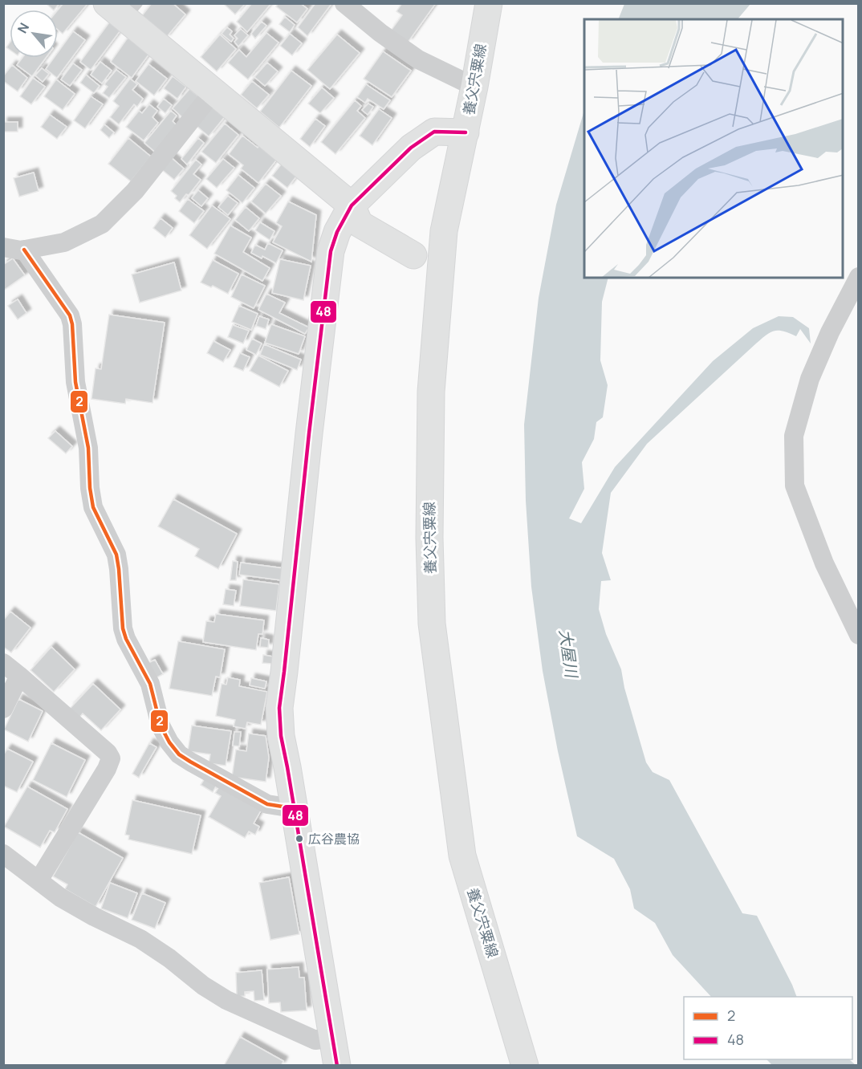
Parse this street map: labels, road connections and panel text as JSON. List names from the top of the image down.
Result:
{
  "streets": {
    "street": ["養父宍粟線"]
  },
  "water": ["大屋川"],
  "places": ["広谷農協"],
  "lines": ["transit line 48", "transit line 2"],
  "legend": ["2", "48"],
  "north": "top left"
}
